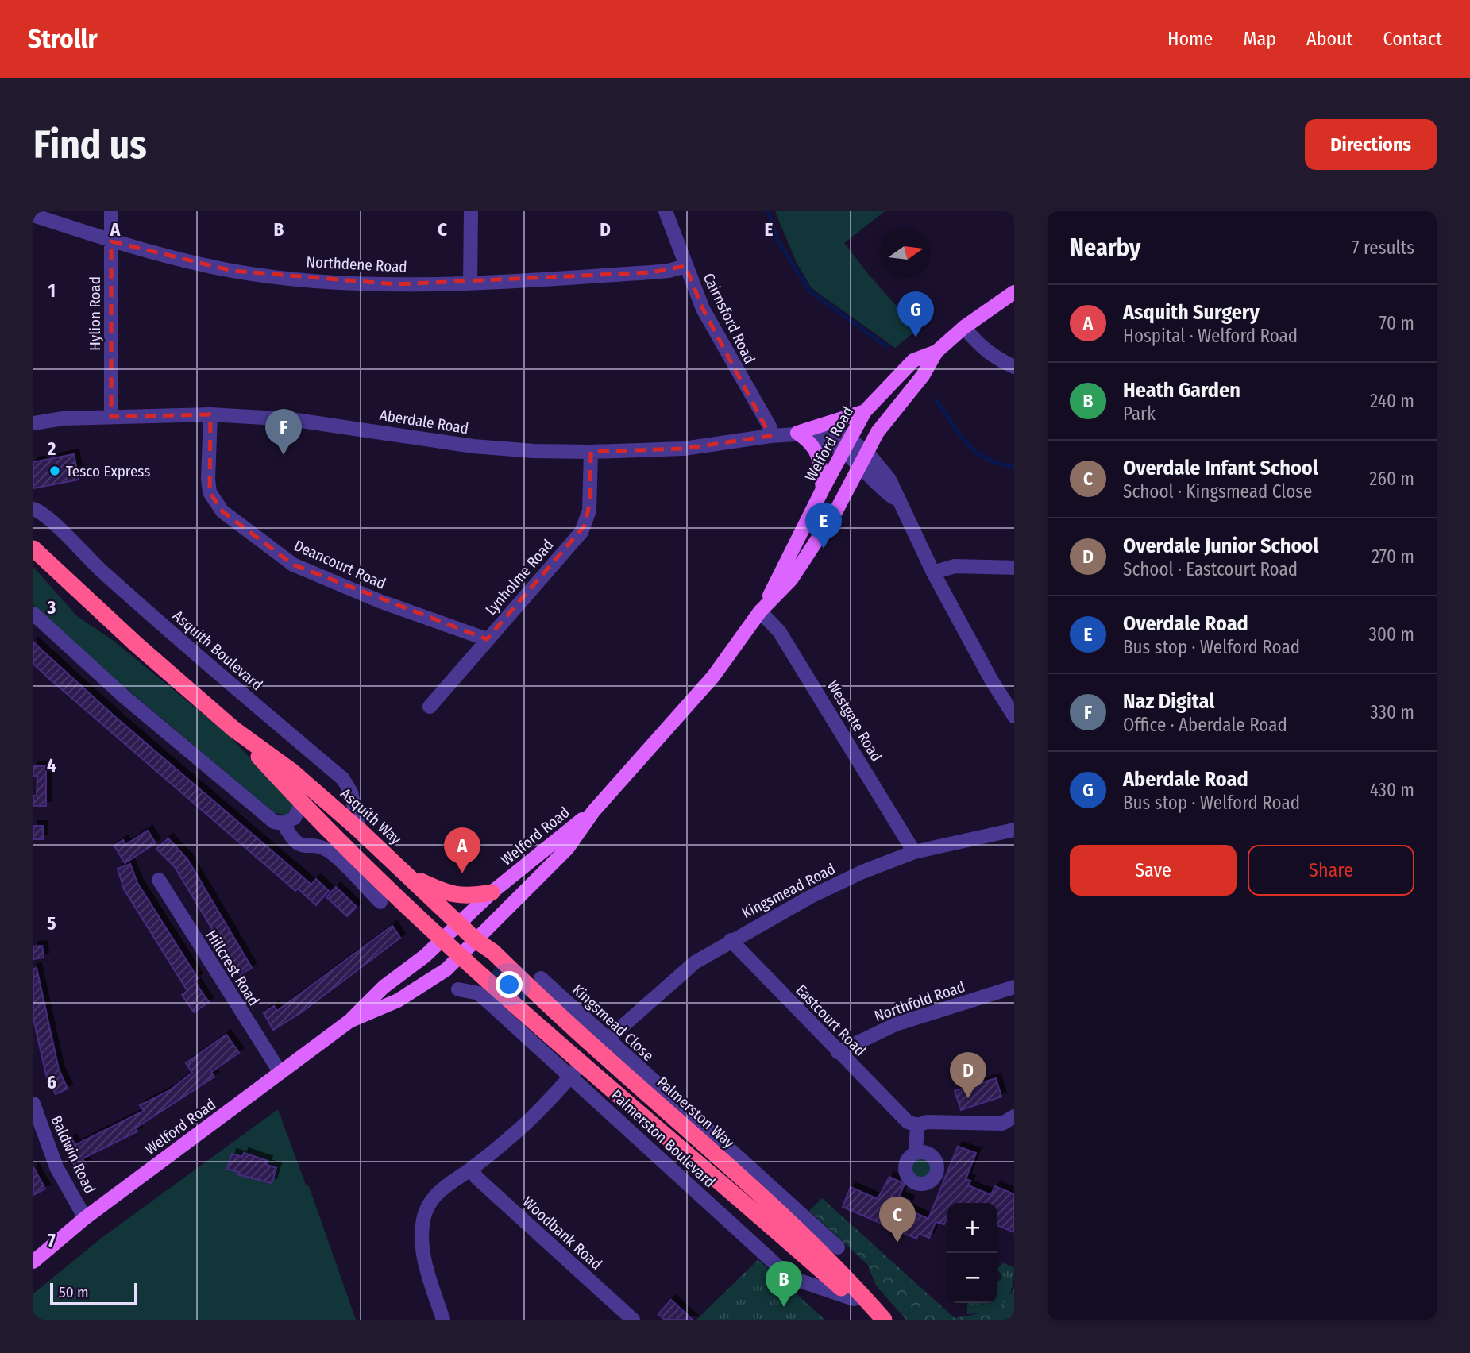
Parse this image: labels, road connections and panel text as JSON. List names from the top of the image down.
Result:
{
  "streets": {
    "highway": ["Asquith Way", "Palmerston Way"],
    "main road": ["Welford Road"],
    "street": [
      "Northdene Road",
      "Hylion Road",
      "Cairnsford Road",
      "Aberdale Road",
      "Deancourt Road",
      "Lynholme Road",
      "Asquith Boulevard",
      "Westgate Road",
      "Kingsmead Road",
      "Hillcrest Road",
      "Northfold Road",
      "Eastcourt Road",
      "Kingsmead Close",
      "Palmerston Boulevard",
      "Baldwin Road",
      "Woodbank Road"
    ]
  },
  "crossings": [
    ["Northdene Road", "Hylion Road"],
    ["Northdene Road", "Cairnsford Road"],
    ["Hylion Road", "Aberdale Road"],
    ["Cairnsford Road", "Aberdale Road"],
    ["Aberdale Road", "Welford Road"],
    ["Aberdale Road", "Deancourt Road"],
    ["Aberdale Road", "Lynholme Road"],
    ["Welford Road", "Westgate Road"],
    ["Welford Road", "Asquith Way"],
    ["Welford Road", "Hillcrest Road"],
    ["Welford Road", "Palmerston Way"],
    ["Welford Road", "Baldwin Road"],
    ["Deancourt Road", "Lynholme Road"],
    ["Asquith Boulevard", "Asquith Way"],
    ["Westgate Road", "Kingsmead Road"],
    ["Asquith Way", "Palmerston Way"],
    ["Kingsmead Road", "Eastcourt Road"],
    ["Kingsmead Road", "Kingsmead Close"],
    ["Northfold Road", "Eastcourt Road"]
  ],
  "places": ["Tesco Express"],
  "scale_bar": "50 m",
  "north": "right",
  "page": {
    "header": "Strollr",
    "nav": [
      "Home",
      "Map",
      "About",
      "Contact"
    ],
    "buttons": [
      "Directions",
      ["Save", "Share"]
    ],
    "title": "Find us",
    "heading": ["Nearby", "7 results"],
    "list": [
      {
        "mark": "A",
        "name": "Asquith Surgery",
        "note": "Hospital · Welford Road",
        "value": "70 m"
      },
      {
        "mark": "B",
        "name": "Heath Garden",
        "note": "Park",
        "value": "240 m"
      },
      {
        "mark": "C",
        "name": "Overdale Infant School",
        "note": "School · Kingsmead Close",
        "value": "260 m"
      },
      {
        "mark": "D",
        "name": "Overdale Junior School",
        "note": "School · Eastcourt Road",
        "value": "270 m"
      },
      {
        "mark": "E",
        "name": "Overdale Road",
        "note": "Bus stop · Welford Road",
        "value": "300 m"
      },
      {
        "mark": "F",
        "name": "Naz Digital",
        "note": "Office · Aberdale Road",
        "value": "330 m"
      },
      {
        "mark": "G",
        "name": "Aberdale Road",
        "note": "Bus stop · Welford Road",
        "value": "430 m"
      }
    ],
    "pins": [
      "G",
      "F",
      "E",
      "A",
      "D",
      "C",
      "B"
    ],
    "map_buttons": ["+", "−"],
    "scale": "50 m"
  },
  "grid": {
    "columns": [
      "A",
      "B",
      "C",
      "D",
      "E"
    ],
    "rows": [
      "1",
      "2",
      "3",
      "4",
      "5",
      "6",
      "7"
    ]
  }
}
